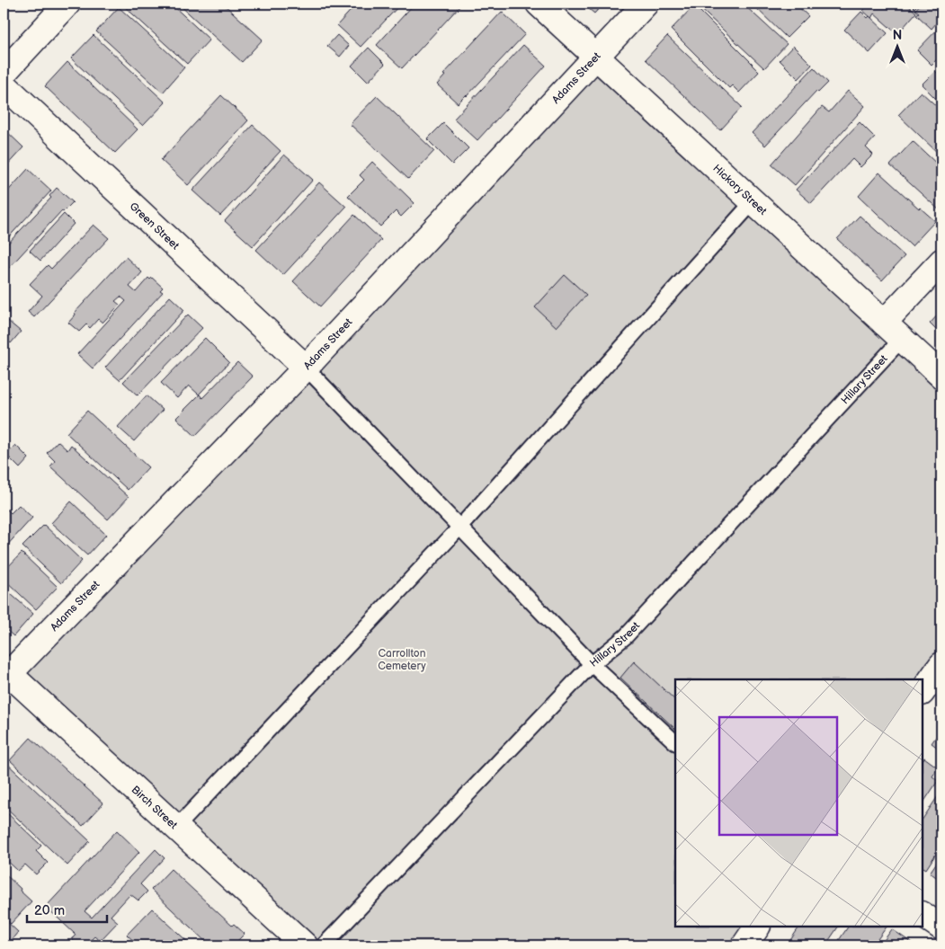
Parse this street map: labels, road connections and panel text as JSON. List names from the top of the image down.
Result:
{
  "streets": {
    "street": [
      "Adams Street",
      "Hickory Street",
      "Green Street",
      "Birch Street"
    ],
    "lane": ["Hillary Street"]
  },
  "crossings": [
    ["Adams Street", "Hickory Street"],
    ["Adams Street", "Green Street"],
    ["Adams Street", "Birch Street"],
    ["Hickory Street", "Hillary Street"]
  ],
  "parks": ["Carrollton Cemetery"],
  "scale_bar": "20 m",
  "north": "top"
}
